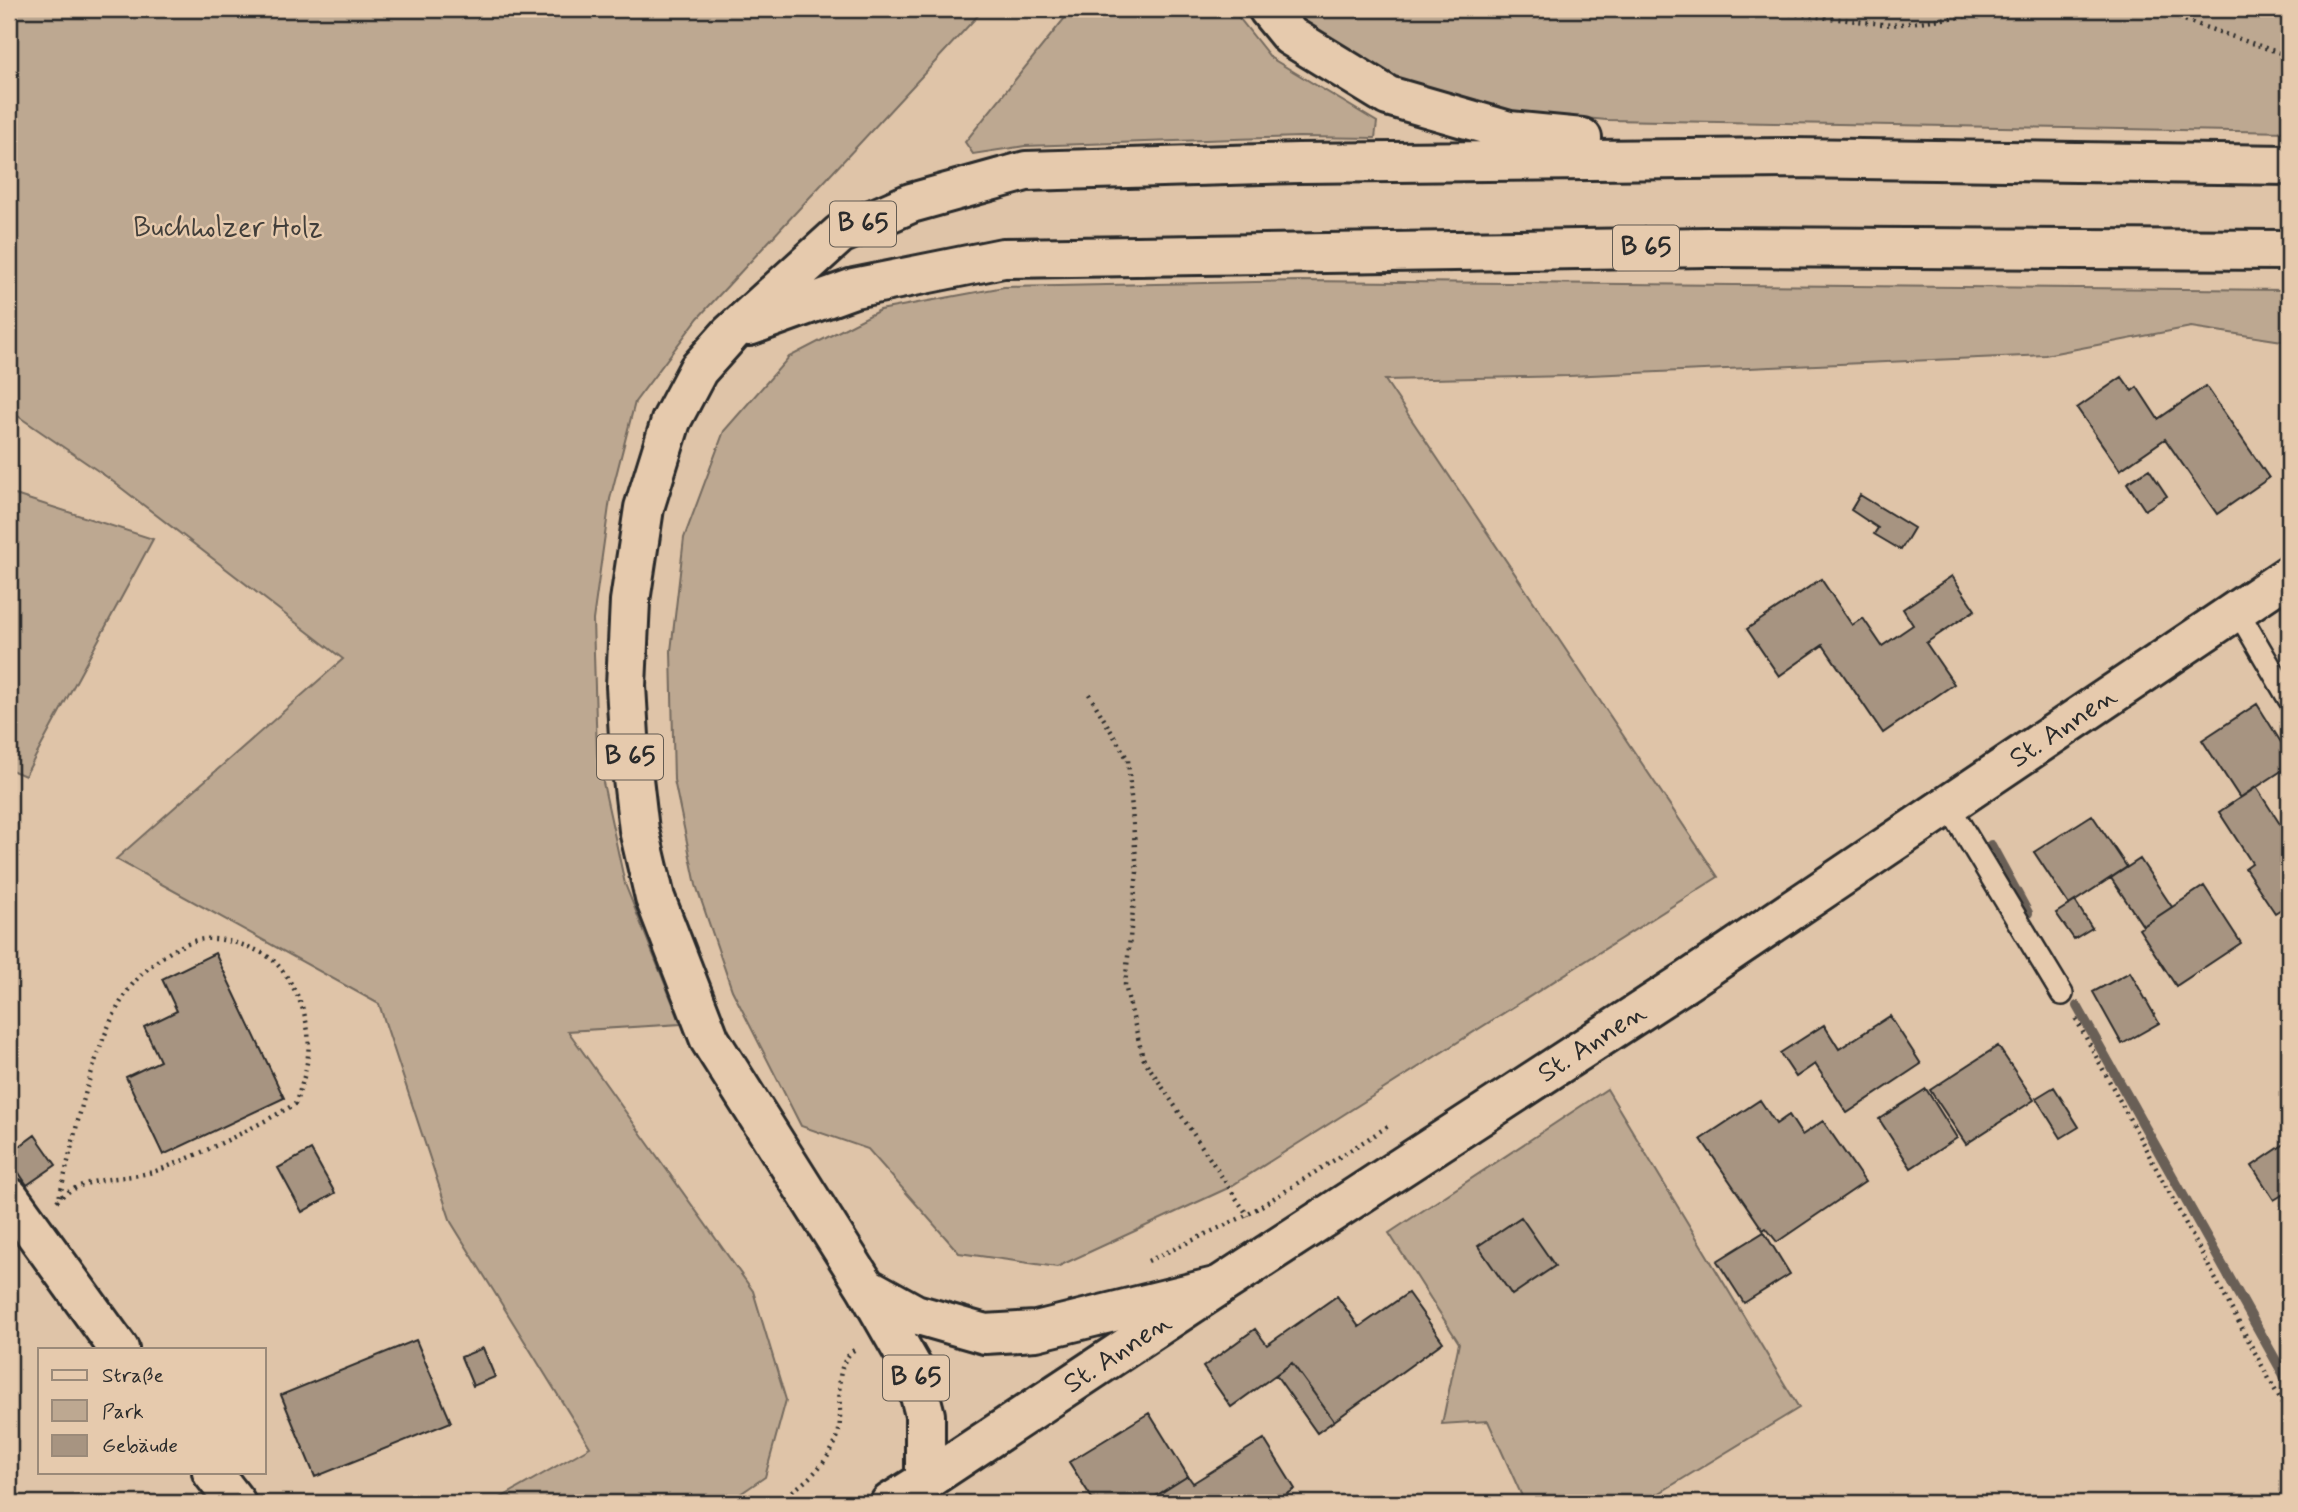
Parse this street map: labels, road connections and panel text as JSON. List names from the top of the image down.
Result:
{
  "streets": {
    "main road": ["B 65", "St. Annen"]
  },
  "crossings": [
    ["B 65", "St. Annen"]
  ],
  "parks": ["Buchholzer Holz"],
  "legend": ["Straße", "Park", "Gebäude"]
}
